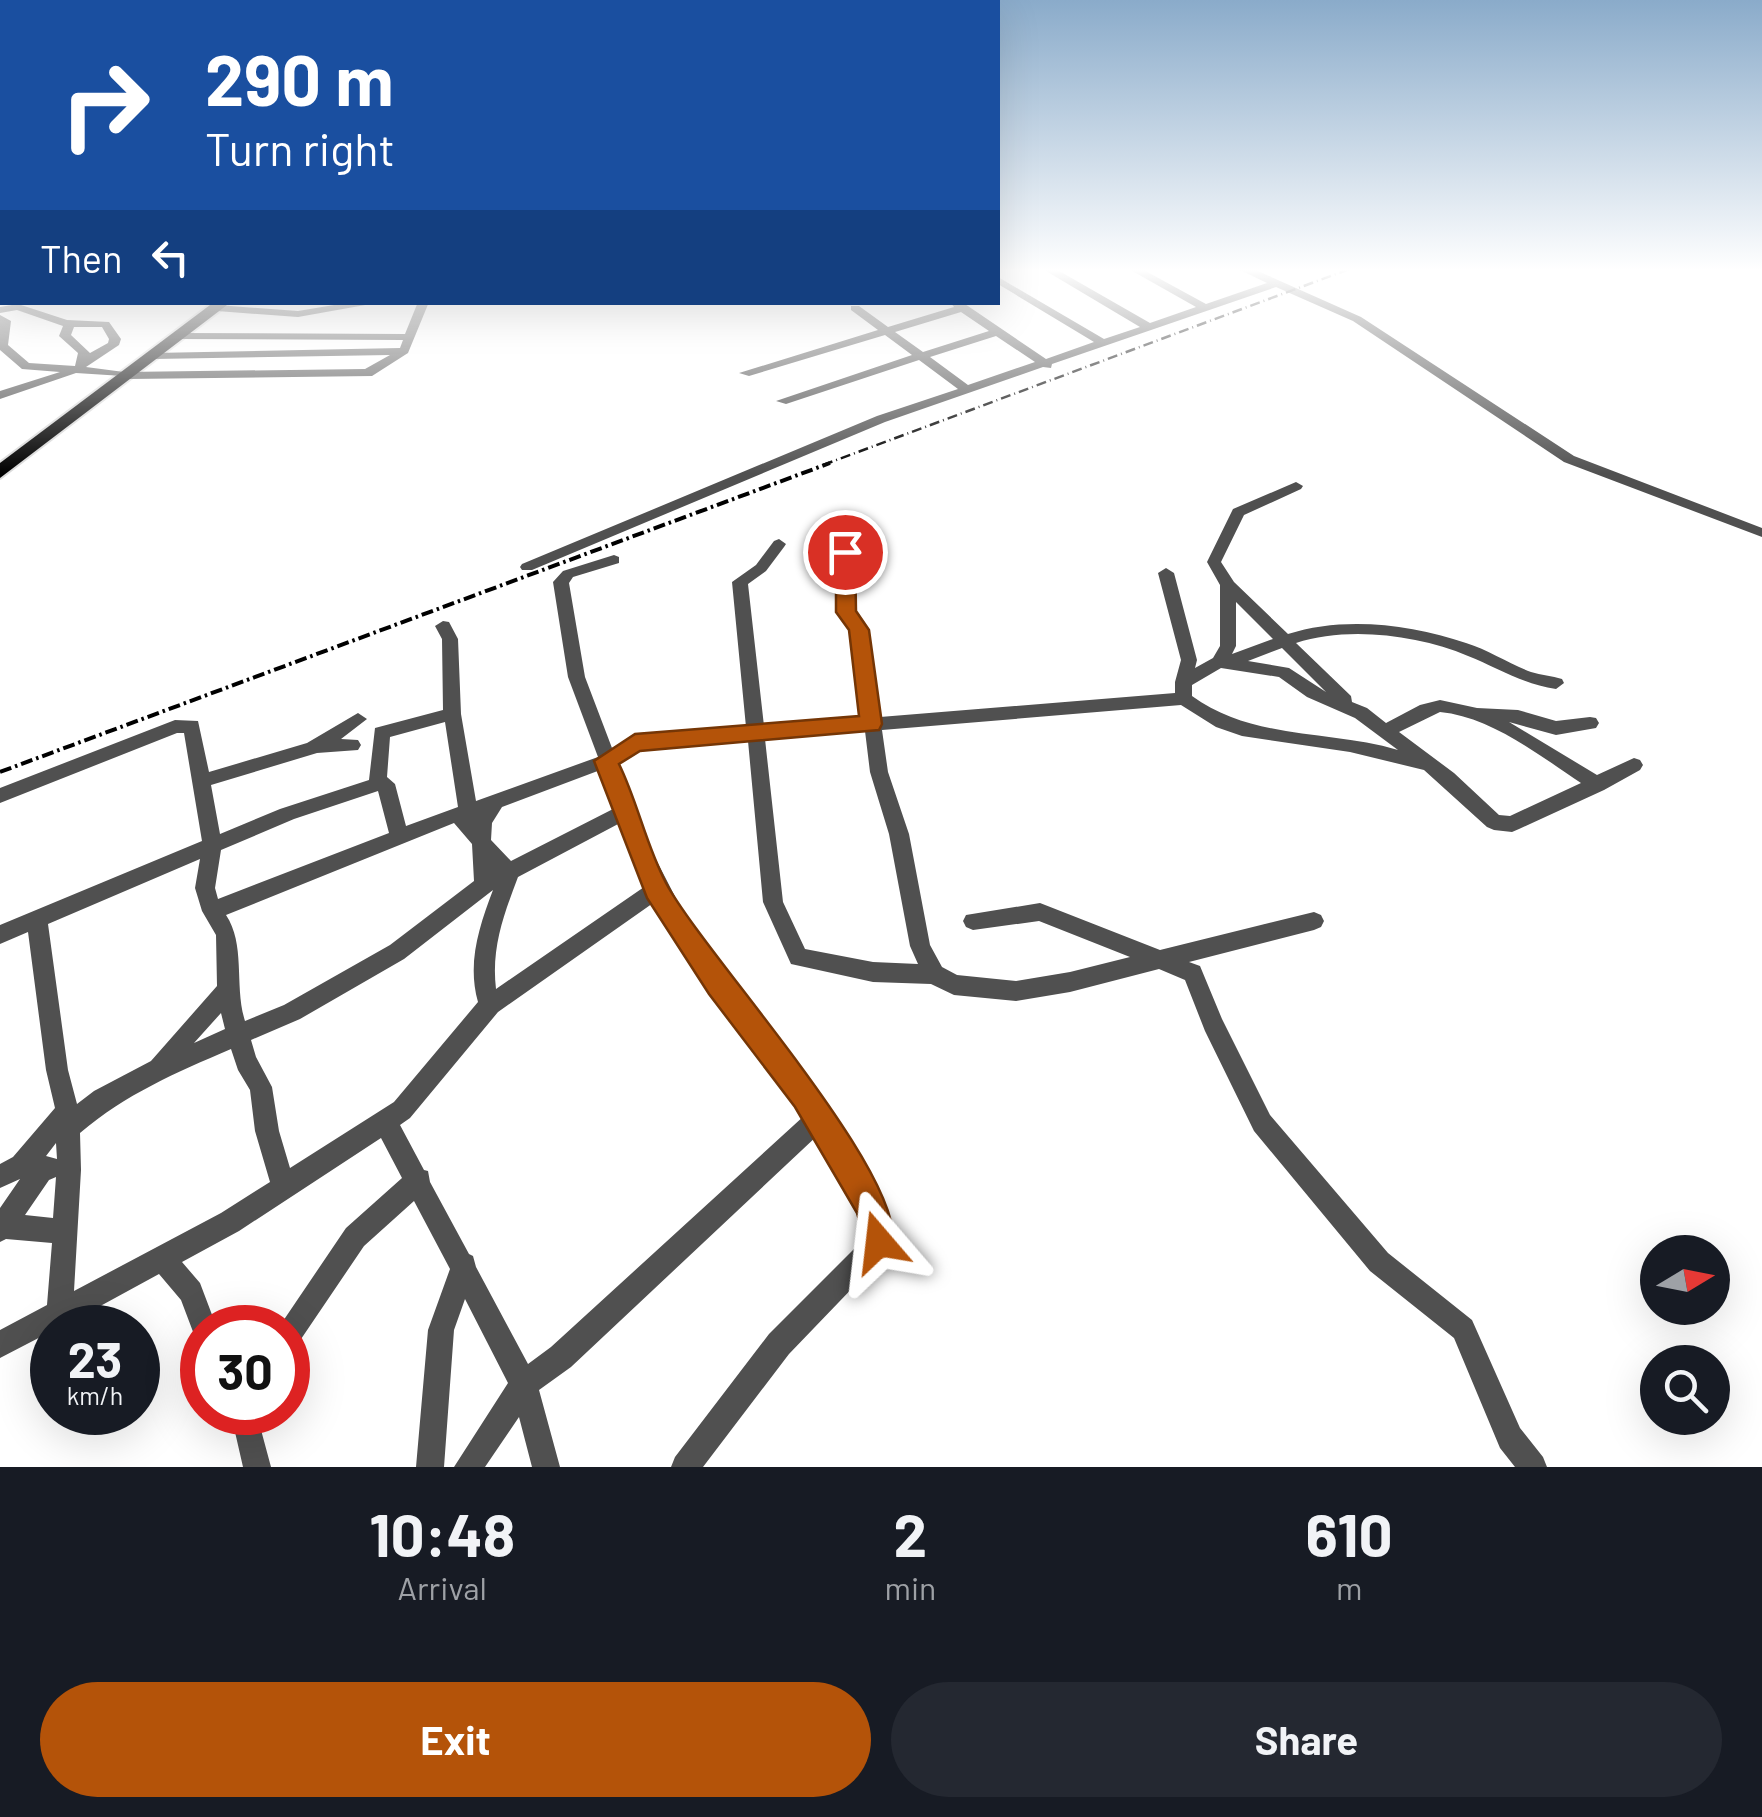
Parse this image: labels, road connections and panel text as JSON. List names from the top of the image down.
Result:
{
  "north": "right",
  "page": {
    "turn": ["290 m", "Turn right"],
    "then": "Then",
    "speed": "23 km/h",
    "limit": "30",
    "eta": [
      "10:48",
      "Arrival",
      "2",
      "min",
      "610",
      "m"
    ],
    "buttons": ["Exit", "Share"]
  }
}
